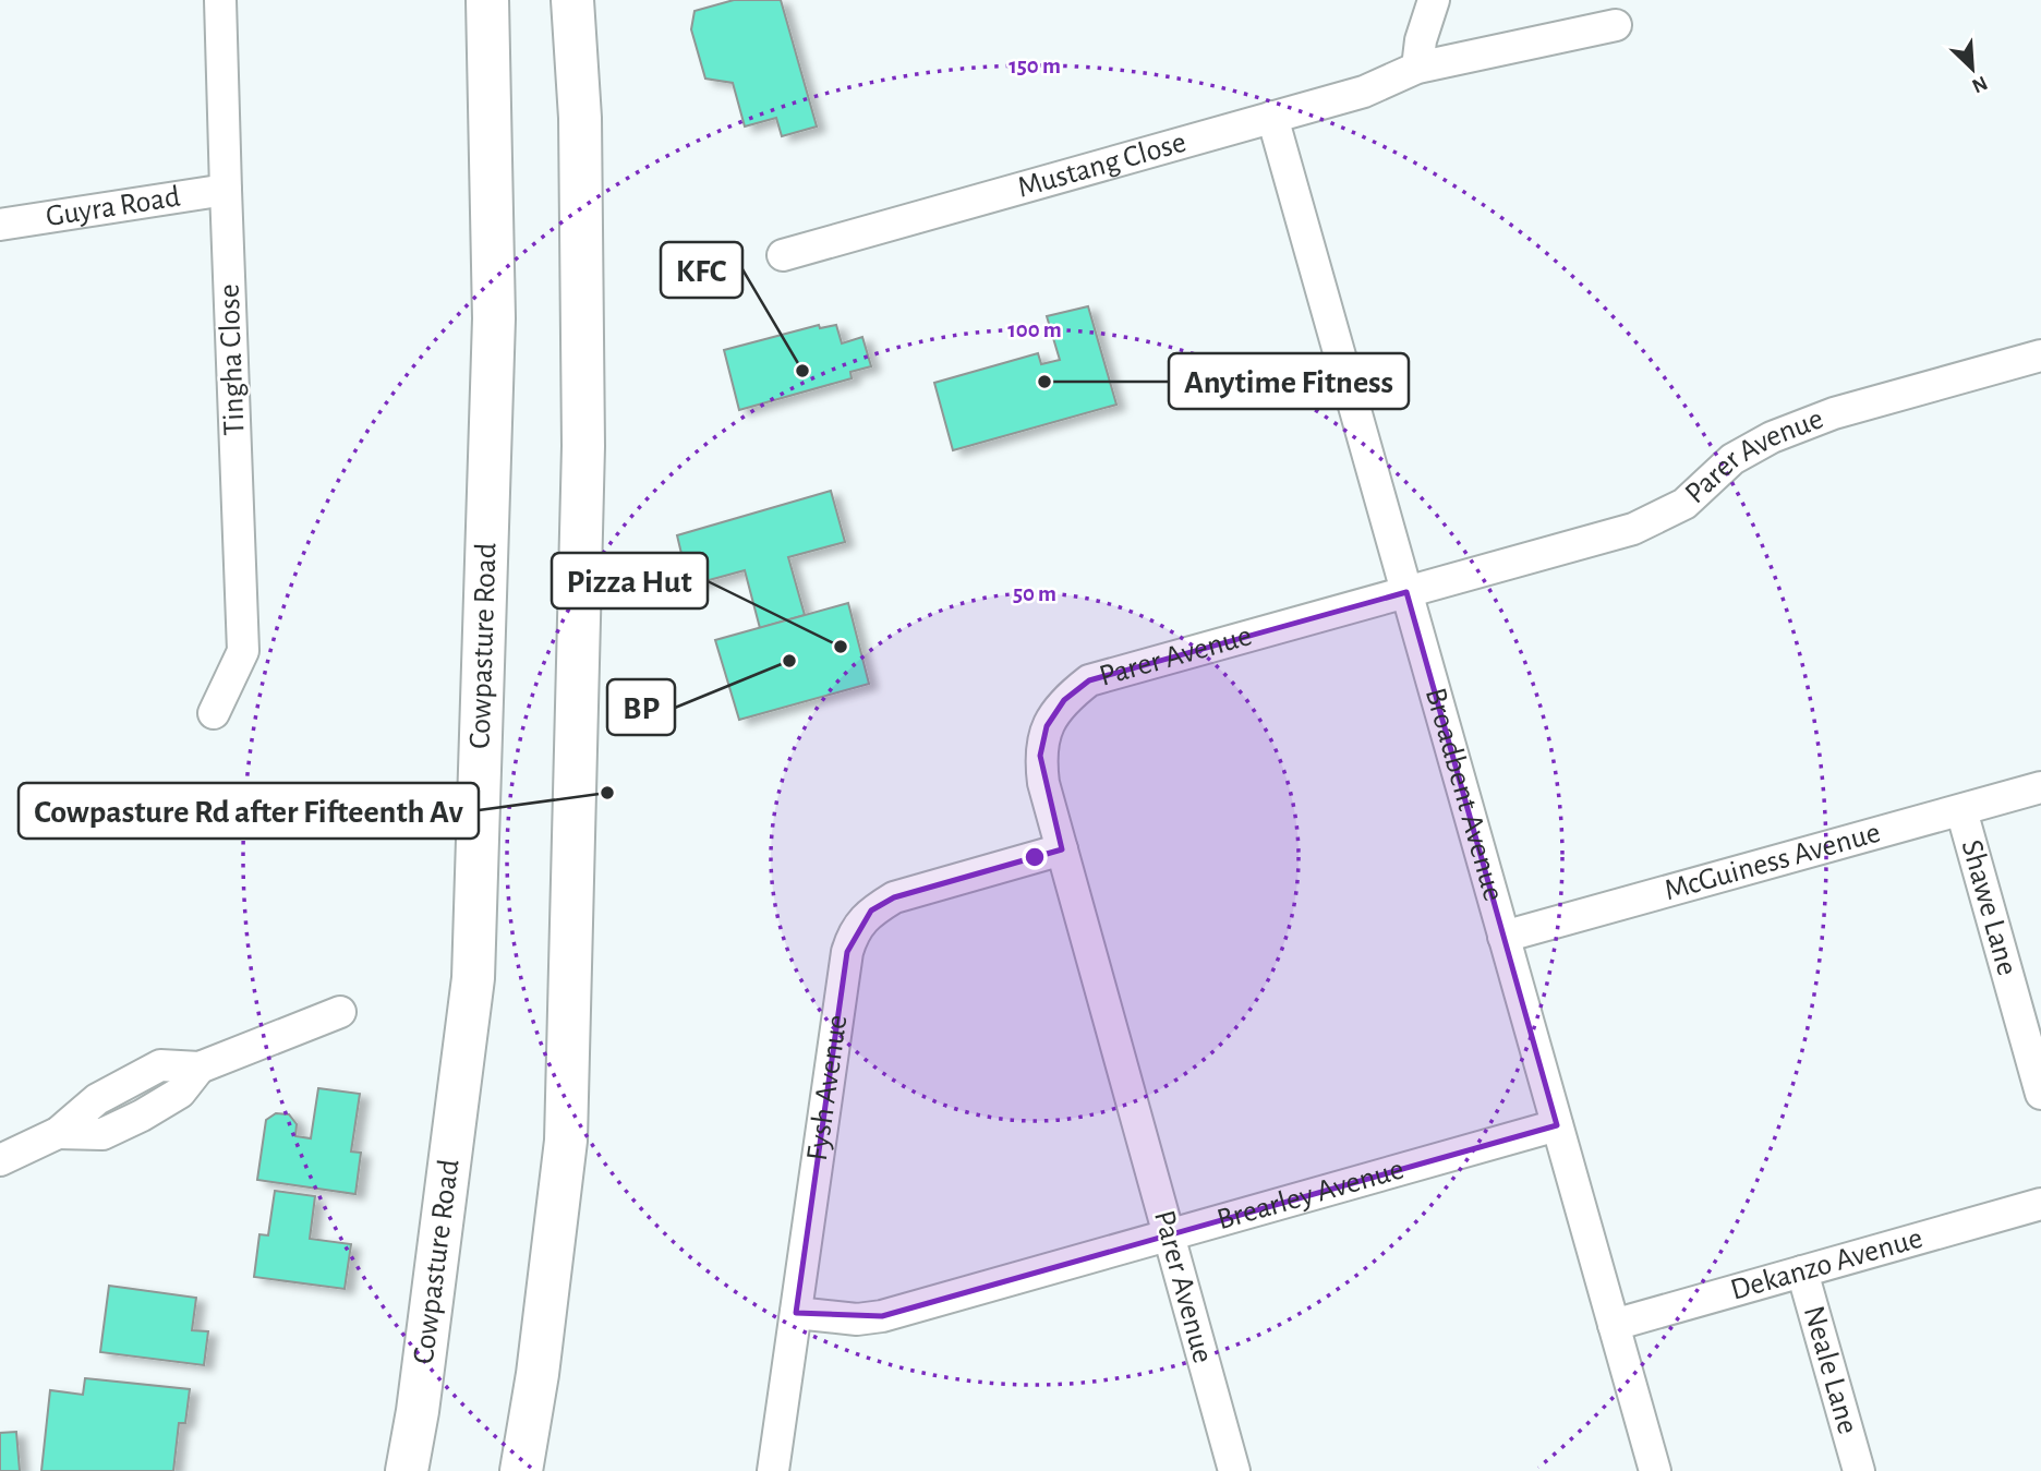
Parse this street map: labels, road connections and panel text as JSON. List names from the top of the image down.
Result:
{
  "streets": {
    "main road": ["Cowpasture Road"],
    "street": [
      "Mustang Close",
      "Guyra Road",
      "Tingha Close",
      "Parer Avenue",
      "Broadbent Avenue",
      "McGuiness Avenue",
      "Shawe Lane",
      "Fysh Avenue",
      "Brearley Avenue",
      "Dekanzo Avenue",
      "Neale Lane"
    ]
  },
  "crossings": [
    ["Mustang Close", "Broadbent Avenue"],
    ["Guyra Road", "Tingha Close"],
    ["Parer Avenue", "Broadbent Avenue"],
    ["Parer Avenue", "Fysh Avenue"],
    ["Parer Avenue", "Brearley Avenue"],
    ["Broadbent Avenue", "McGuiness Avenue"],
    ["Broadbent Avenue", "Brearley Avenue"],
    ["Broadbent Avenue", "Dekanzo Avenue"],
    ["McGuiness Avenue", "Shawe Lane"],
    ["Fysh Avenue", "Brearley Avenue"],
    ["Dekanzo Avenue", "Neale Lane"]
  ],
  "places": [
    "KFC",
    "Anytime Fitness",
    "Pizza Hut",
    "BP",
    "Cowpasture Rd after Fifteenth Av"
  ],
  "north": "bottom right",
  "rings": ["150 m", "100 m", "50 m"]
}
